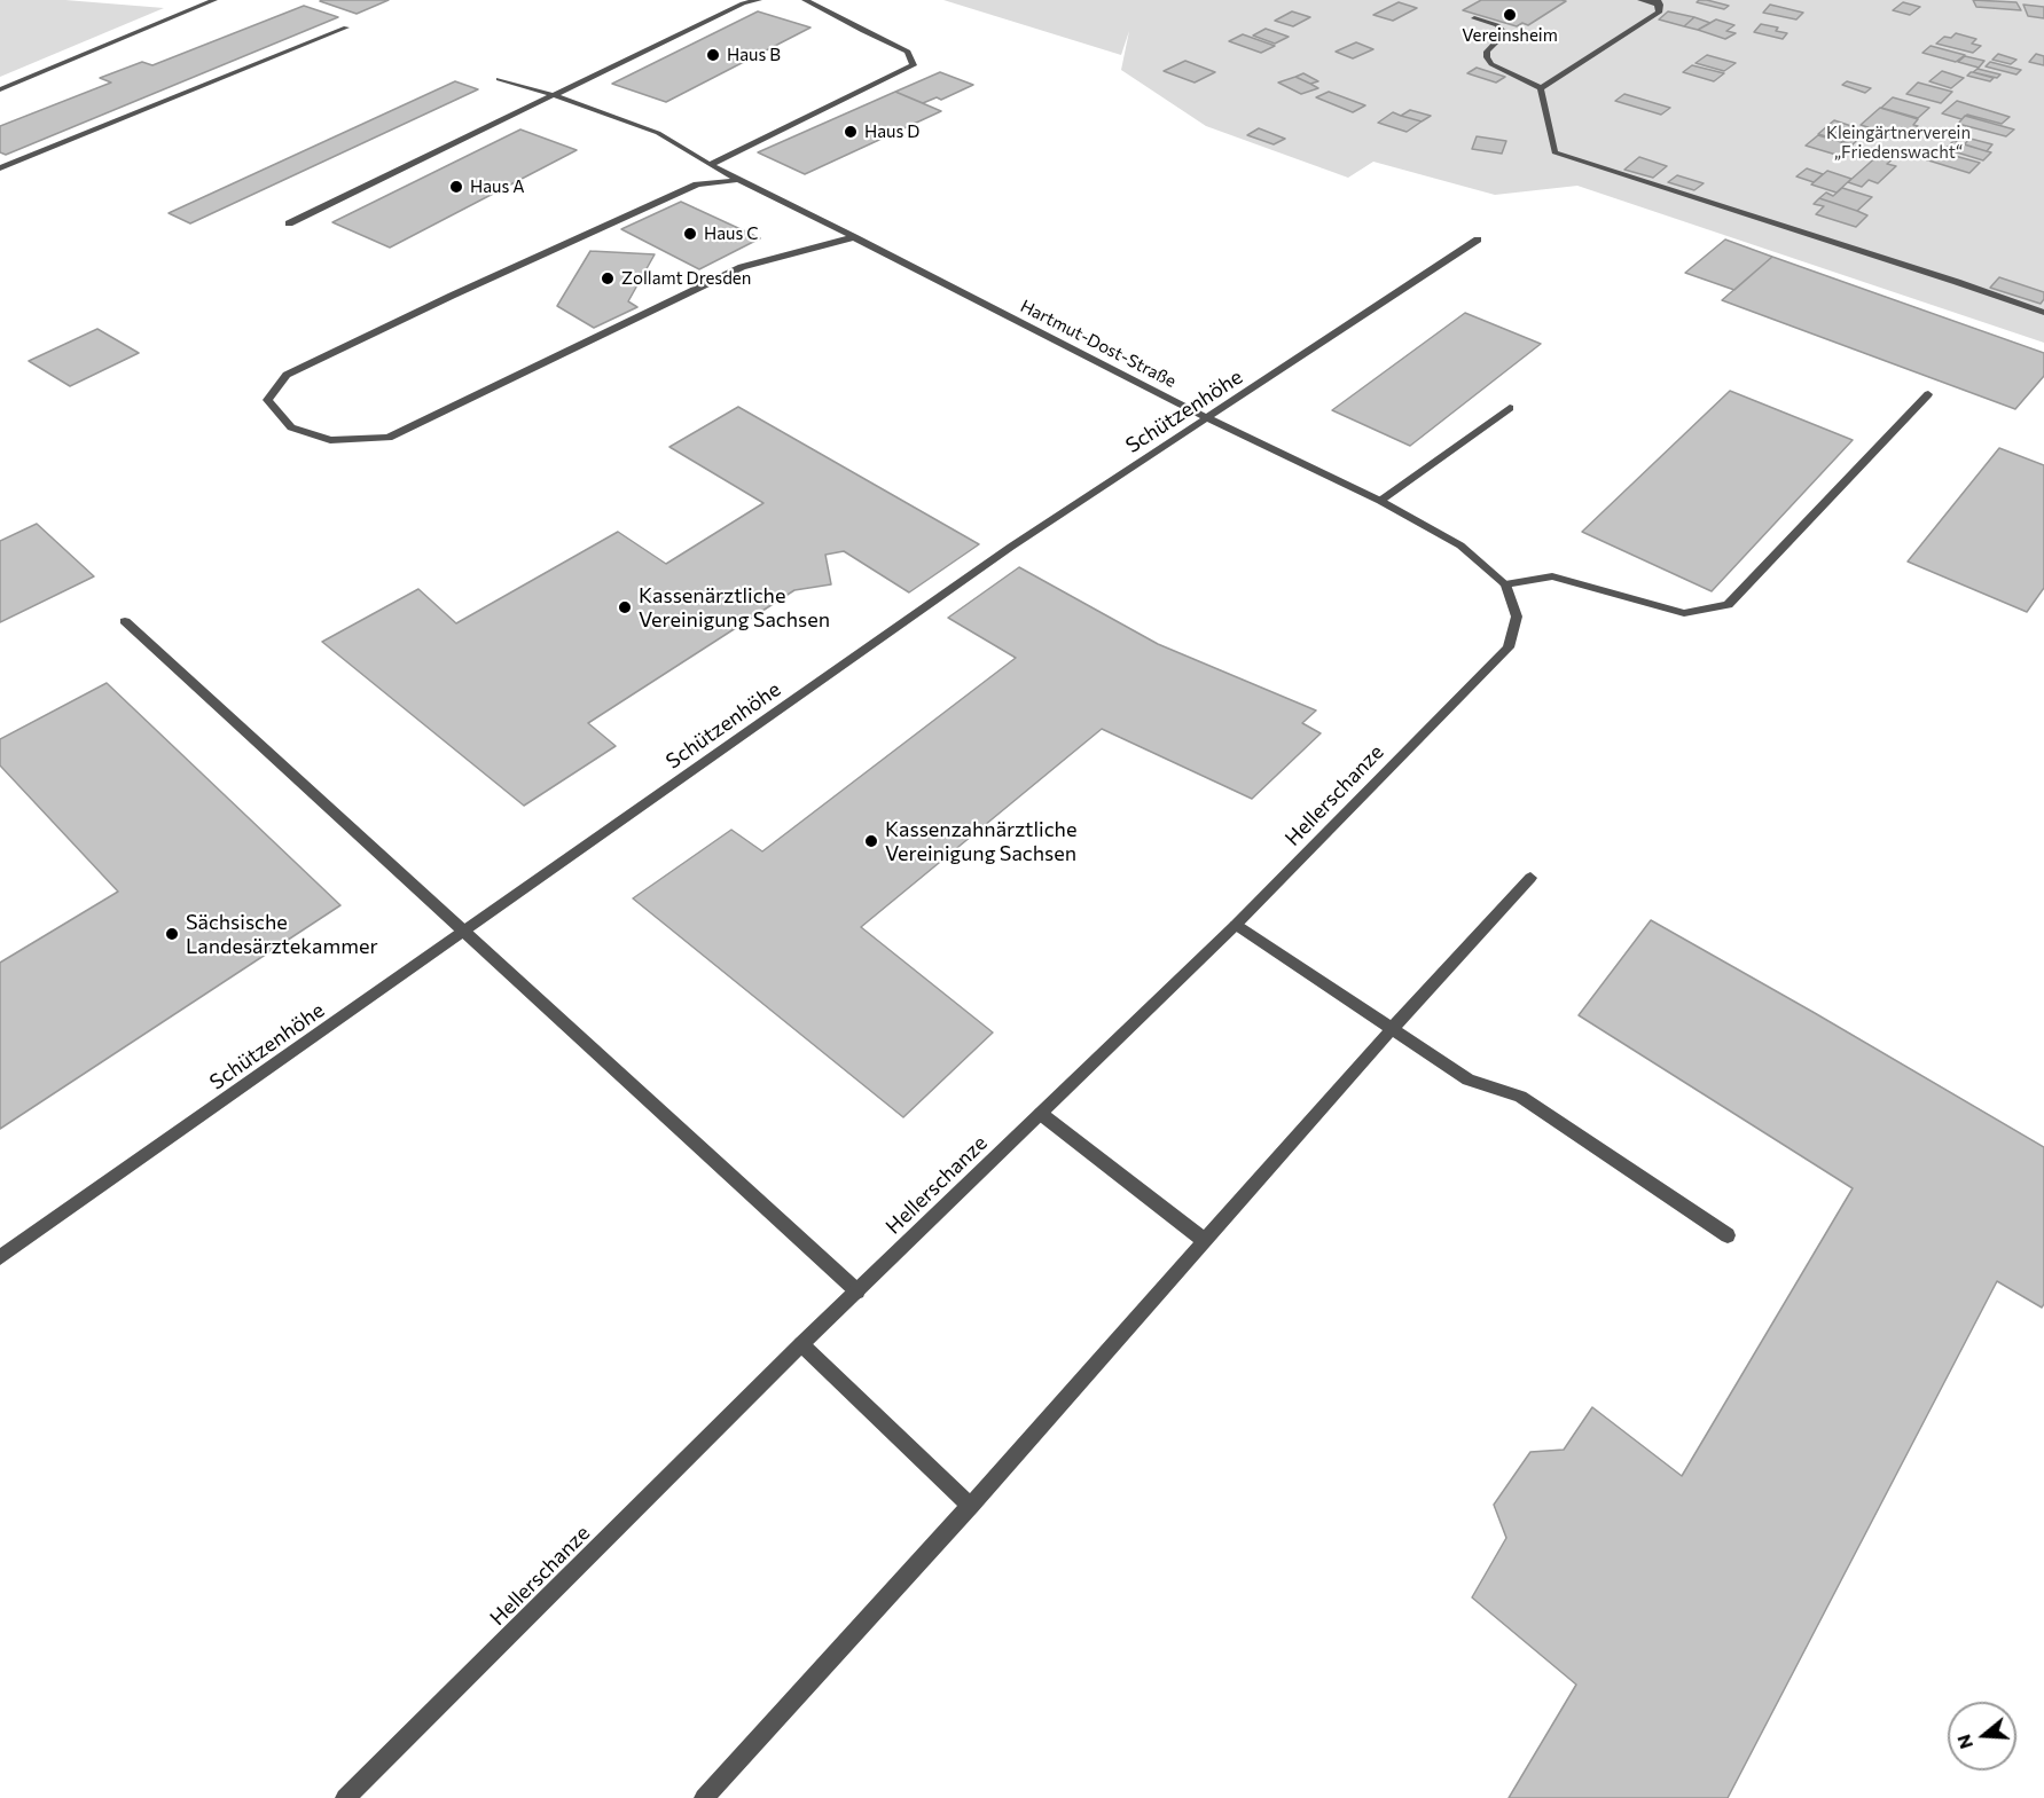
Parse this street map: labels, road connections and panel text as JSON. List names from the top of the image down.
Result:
{
  "streets": {
    "street": ["Hartmut-Dost-Straße", "Schützenhöhe", "Hellerschanze"]
  },
  "crossings": [
    ["Hartmut-Dost-Straße", "Schützenhöhe"],
    ["Hartmut-Dost-Straße", "Hellerschanze"]
  ],
  "parks": ["Kleingärtnerverein „Friedenswacht“"],
  "places": [
    "Vereinsheim",
    "Haus B",
    "Haus D",
    "Haus A",
    "Haus C",
    "Zollamt Dresden",
    "Kassenärztliche Vereinigung Sachsen",
    "Kassenzahnärztliche Vereinigung Sachsen",
    "Sächsische Landesärztekammer"
  ],
  "north": "left"
}
